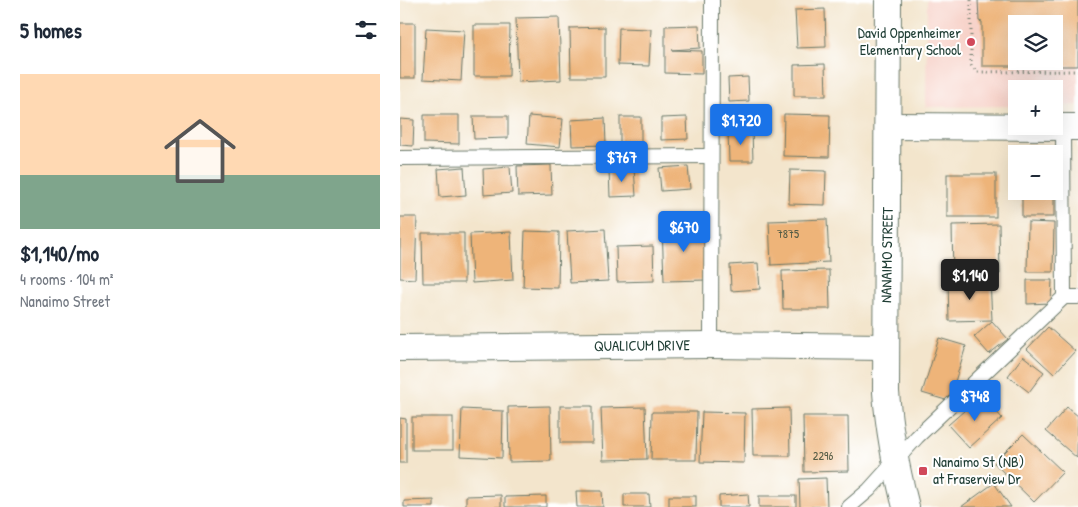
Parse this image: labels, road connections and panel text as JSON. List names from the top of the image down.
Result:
{
  "streets": {
    "street": ["NANAIMO STREET", "QUALICUM DRIVE"]
  },
  "crossings": [
    ["NANAIMO STREET", "QUALICUM DRIVE"]
  ],
  "places": {
    "other": ["David Oppenheimer Elementary School"],
    "transit": ["Nanaimo St (NB) at Fraserview Dr"]
  },
  "house_numbers": ["7875", "2296"],
  "page": {
    "heading": "5 homes",
    "map_buttons": ["+", "−"],
    "list": [
      {
        "name": "$1,140/mo",
        "note": "4 rooms · 104 m² · Nanaimo Street"
      }
    ],
    "price": [
      "$1,720",
      "$767",
      "$670",
      "$1,140",
      "$748"
    ]
  }
}
